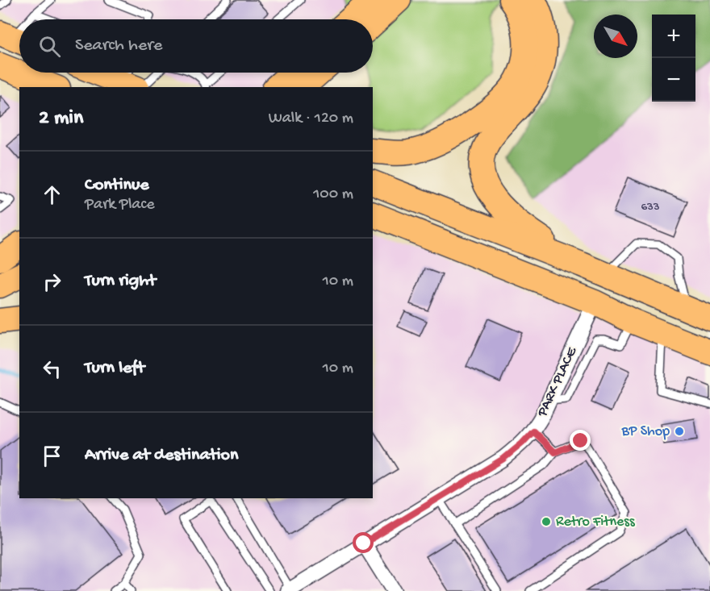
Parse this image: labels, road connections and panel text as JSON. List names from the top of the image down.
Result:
{
  "streets": {
    "street": ["PARK PLACE"]
  },
  "places": ["BP Shop", "Retro Fitness"],
  "house_numbers": ["633"],
  "north": "bottom right",
  "page": {
    "map_buttons": ["+", "−"],
    "search": "Search here",
    "heading": ["2 min", "Walk · 120 m"],
    "list": [
      ["Continue", "Park Place", "100 m"],
      ["Turn right", "10 m"],
      ["Turn left", "10 m"],
      "Arrive at destination"
    ]
  }
}
